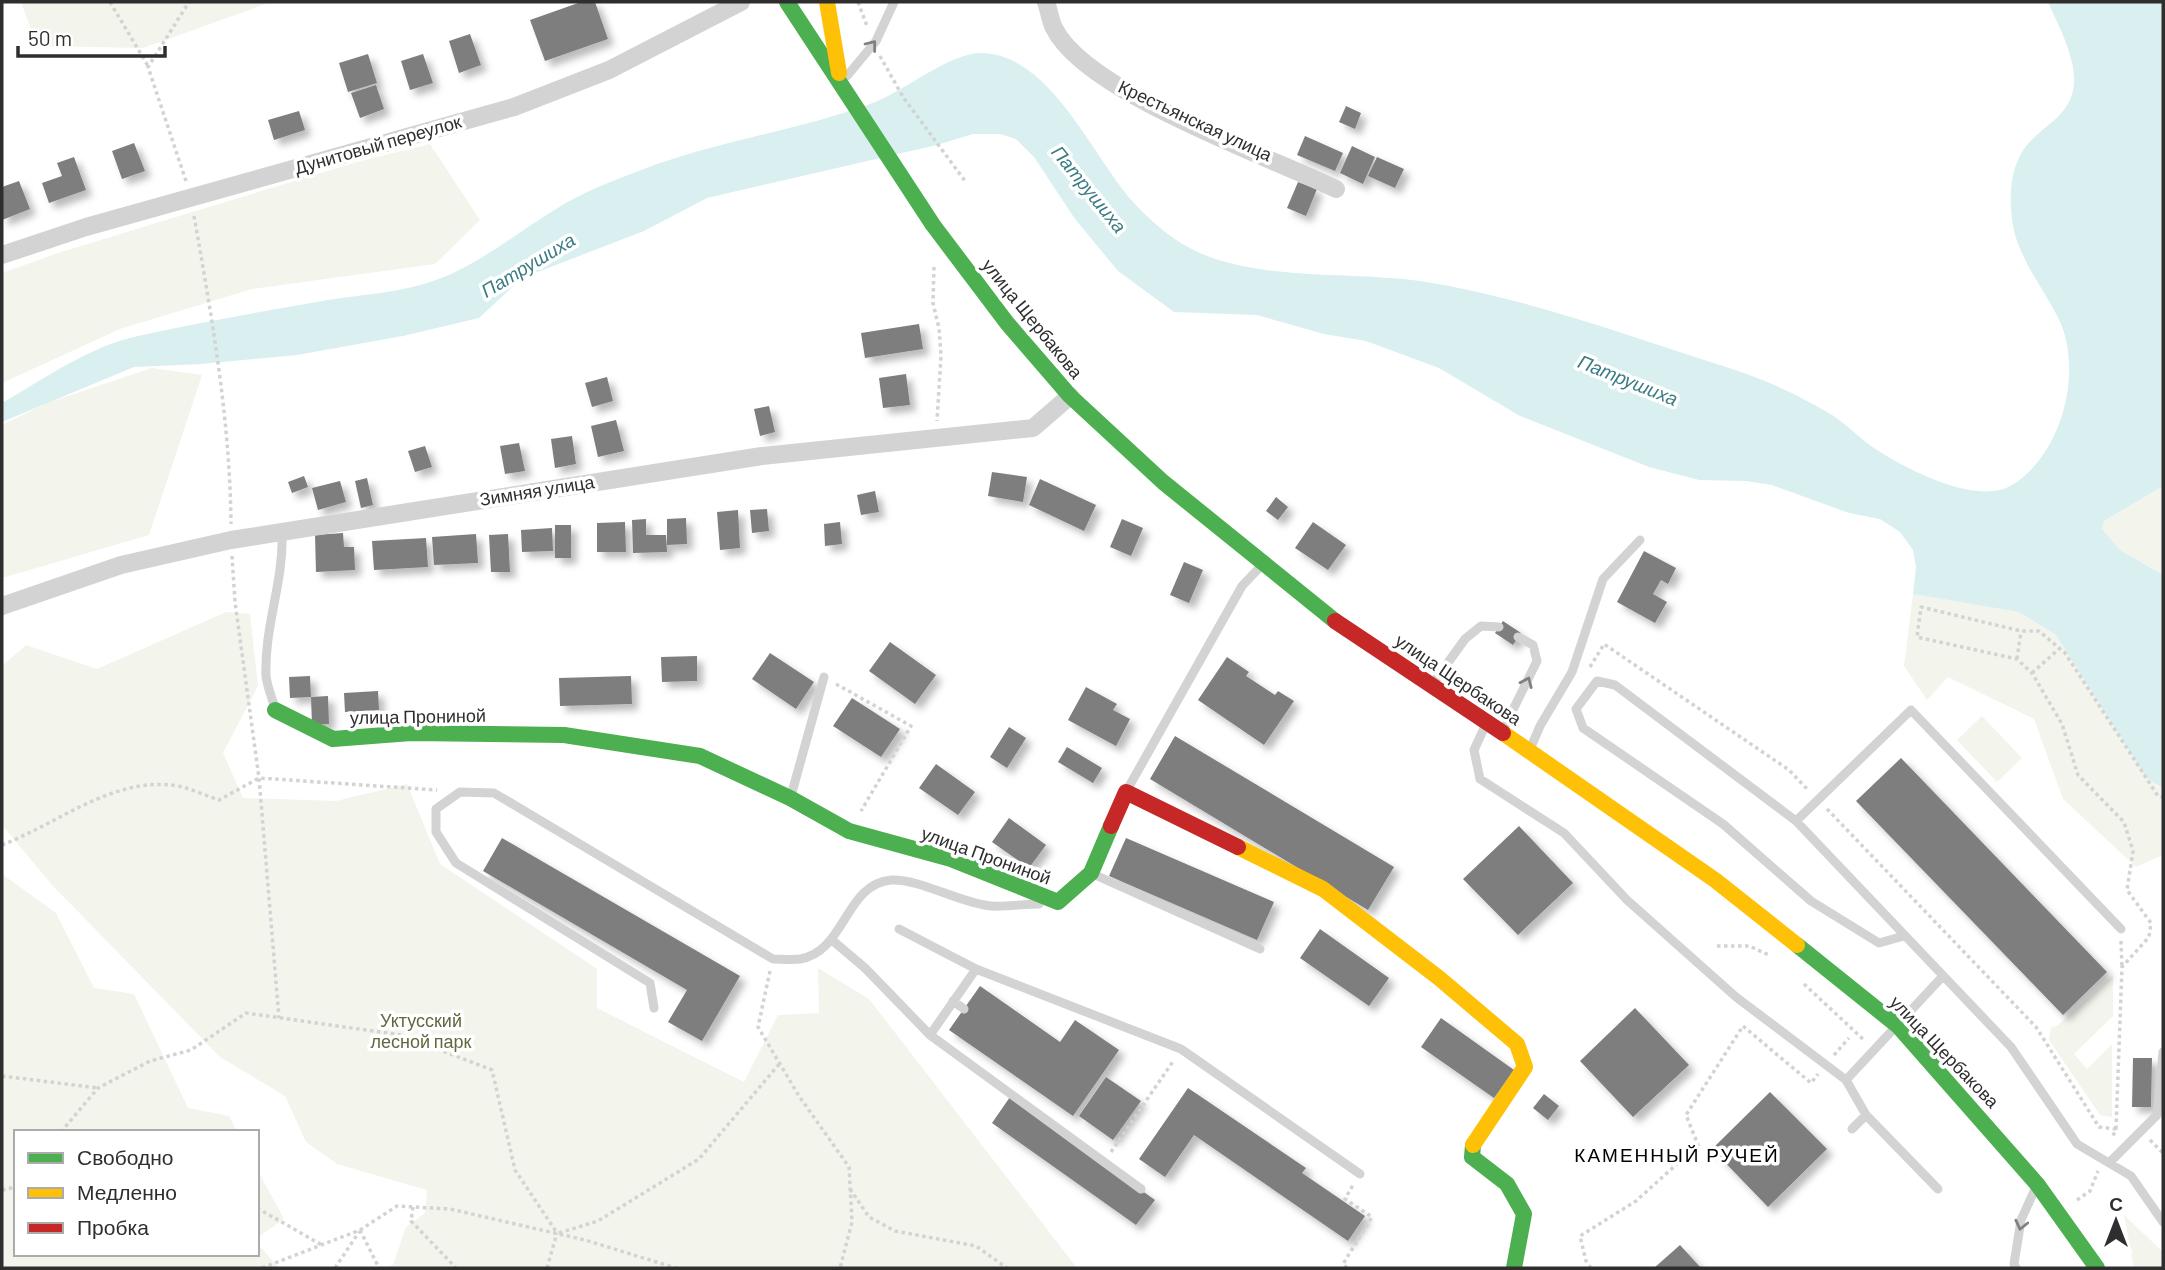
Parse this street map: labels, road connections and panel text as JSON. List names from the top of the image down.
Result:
{
  "streets": {
    "main road": ["улица Щербакова", "улица Прониной"],
    "street": ["Крестьянская улица", "Дунитовый переулок", "Зимняя улица"]
  },
  "crossings": [
    ["улица Щербакова", "Зимняя улица"]
  ],
  "districts": ["КАМЕННЫЙ РУЧЕЙ"],
  "water": ["Патрушиха"],
  "parks": ["Уктусский лесной парк"],
  "legend": ["Свободно", "Медленно", "Пробка"],
  "scale_bar": "50 m",
  "north": "top"
}
